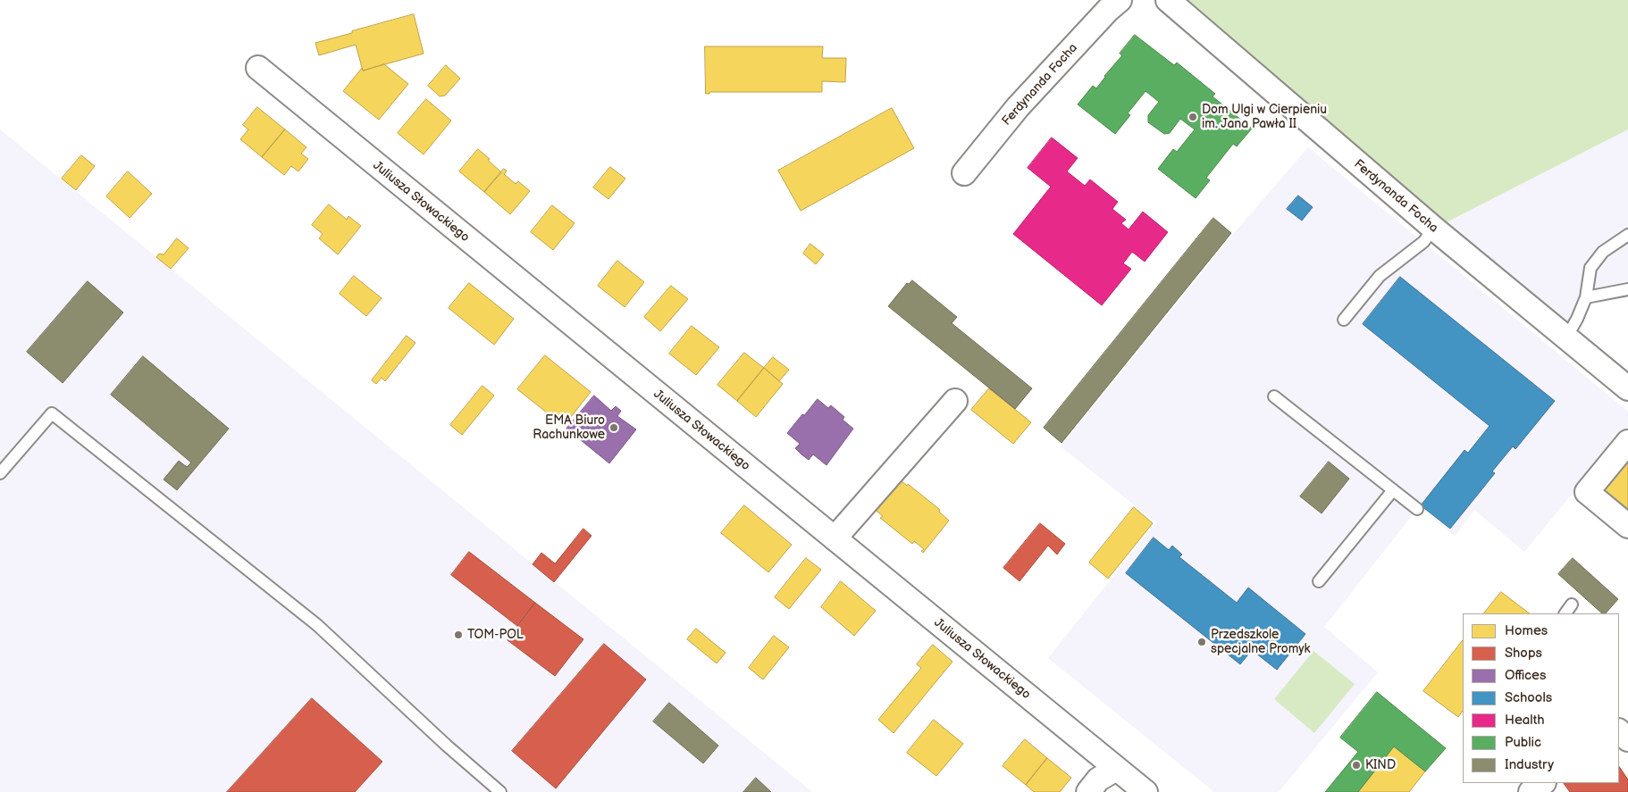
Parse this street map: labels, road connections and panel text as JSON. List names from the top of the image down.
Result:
{
  "streets": {
    "street": ["Ferdynanda Focha", "Juliusza Słowackiego"]
  },
  "places": [
    "Dom Ulgi w Cierpieniu im. Jana Pawła II",
    "EMA Biuro Rachunkowe",
    "TOM-POL",
    "Przedszkole specjalne Promyk",
    "KIND"
  ],
  "legend": [
    "Homes",
    "Shops",
    "Offices",
    "Schools",
    "Health",
    "Public",
    "Industry"
  ]
}
